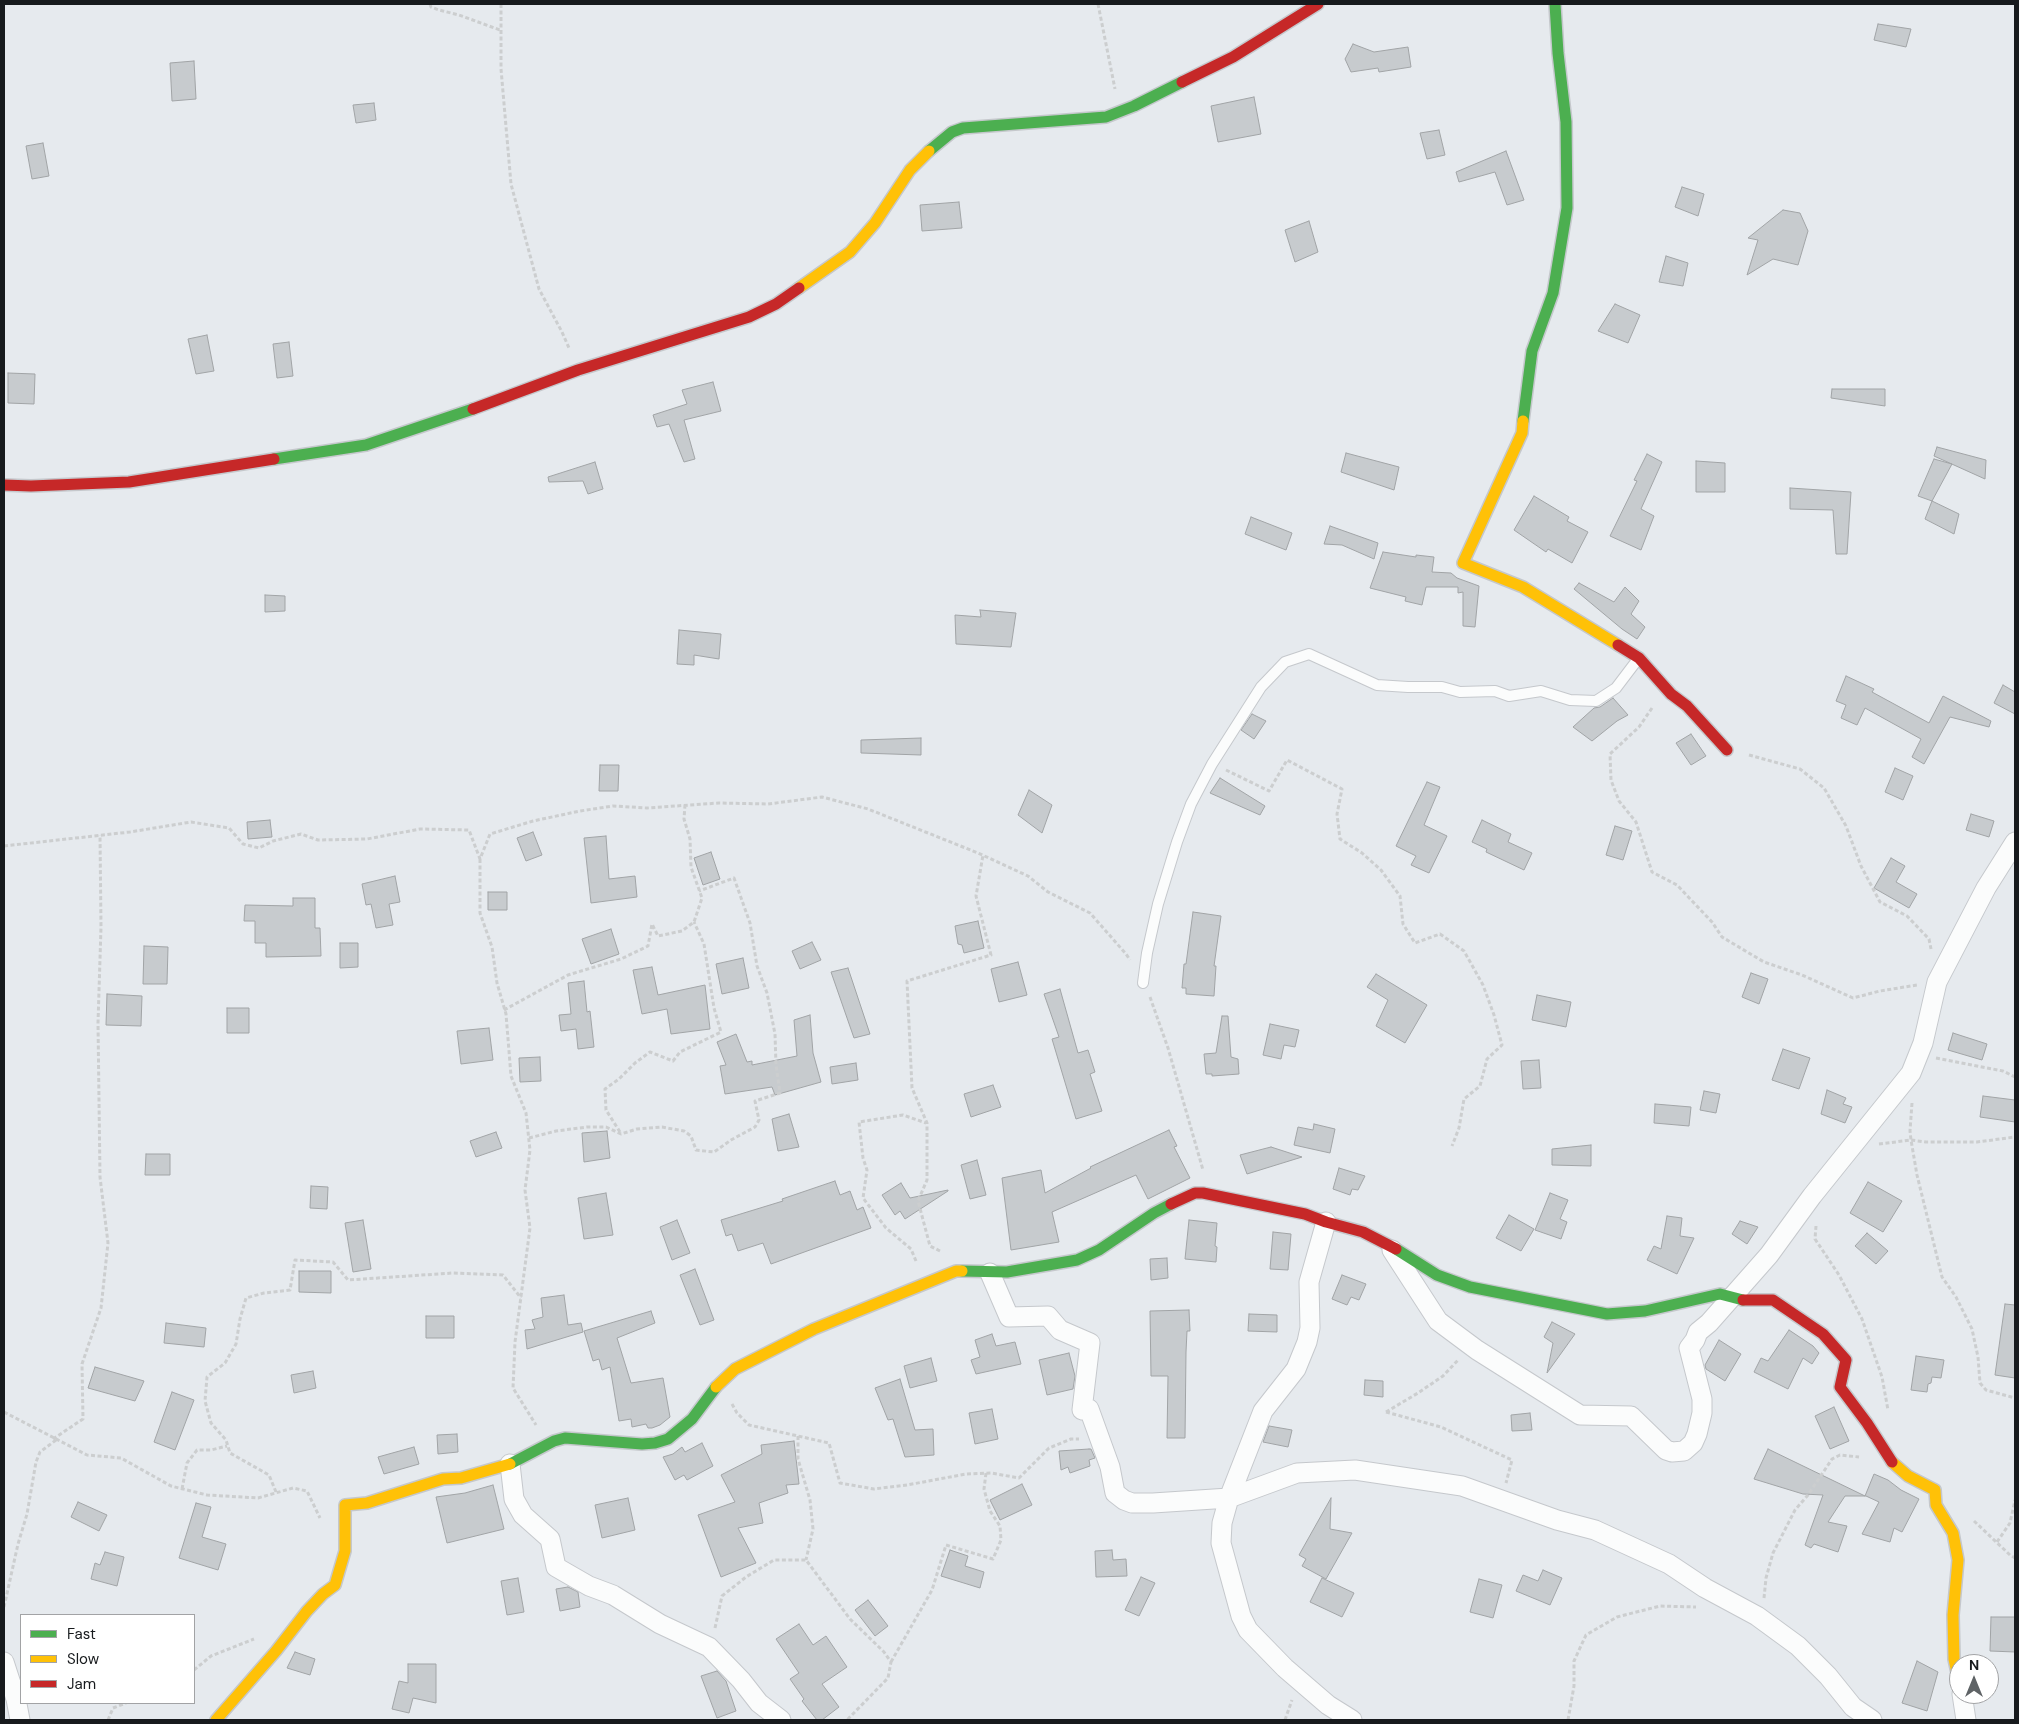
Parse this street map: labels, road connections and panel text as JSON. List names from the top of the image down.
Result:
{
  "legend": ["Fast", "Slow", "Jam"],
  "north": "top"
}
